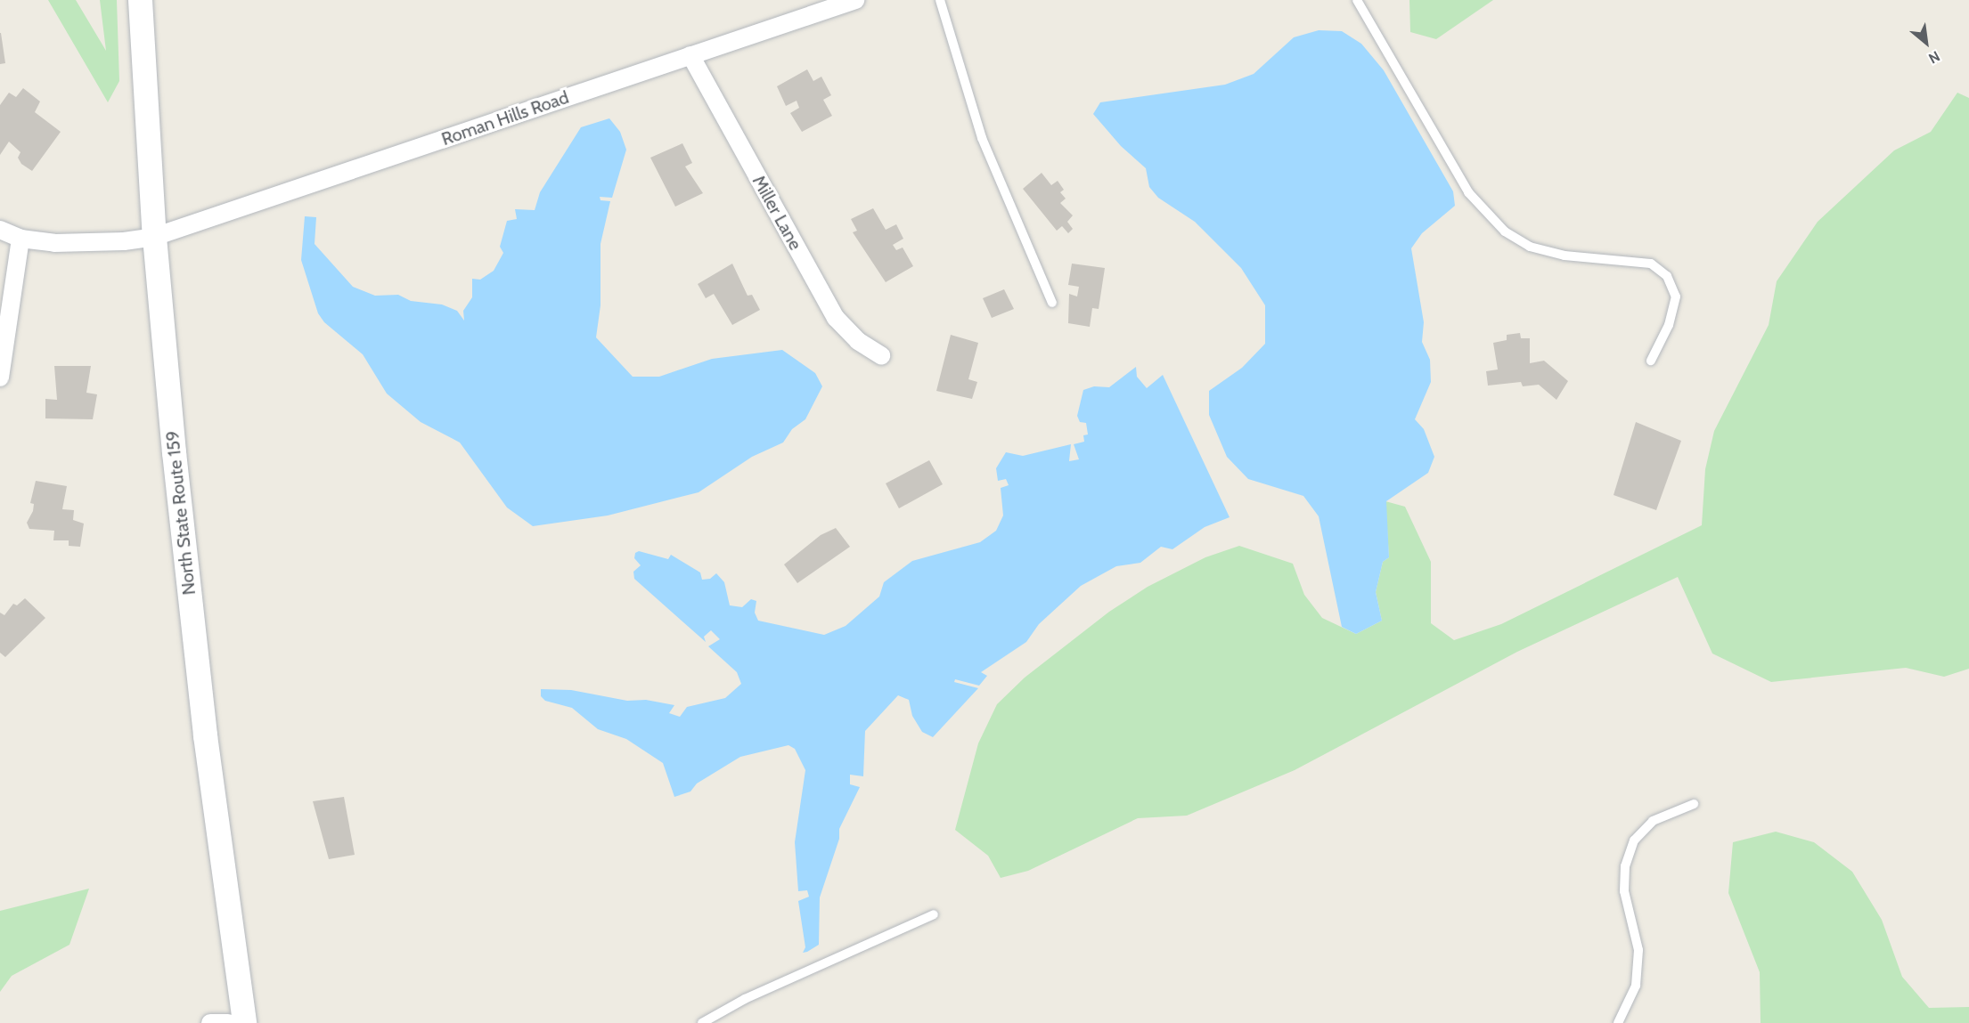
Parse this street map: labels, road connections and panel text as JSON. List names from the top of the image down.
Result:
{
  "streets": {
    "main road": ["North State Route 159"],
    "street": ["Roman Hills Road", "Miller Lane"]
  },
  "crossings": [
    ["Roman Hills Road", "Miller Lane"],
    ["Roman Hills Road", "North State Route 159"]
  ],
  "north": "bottom right"
}
